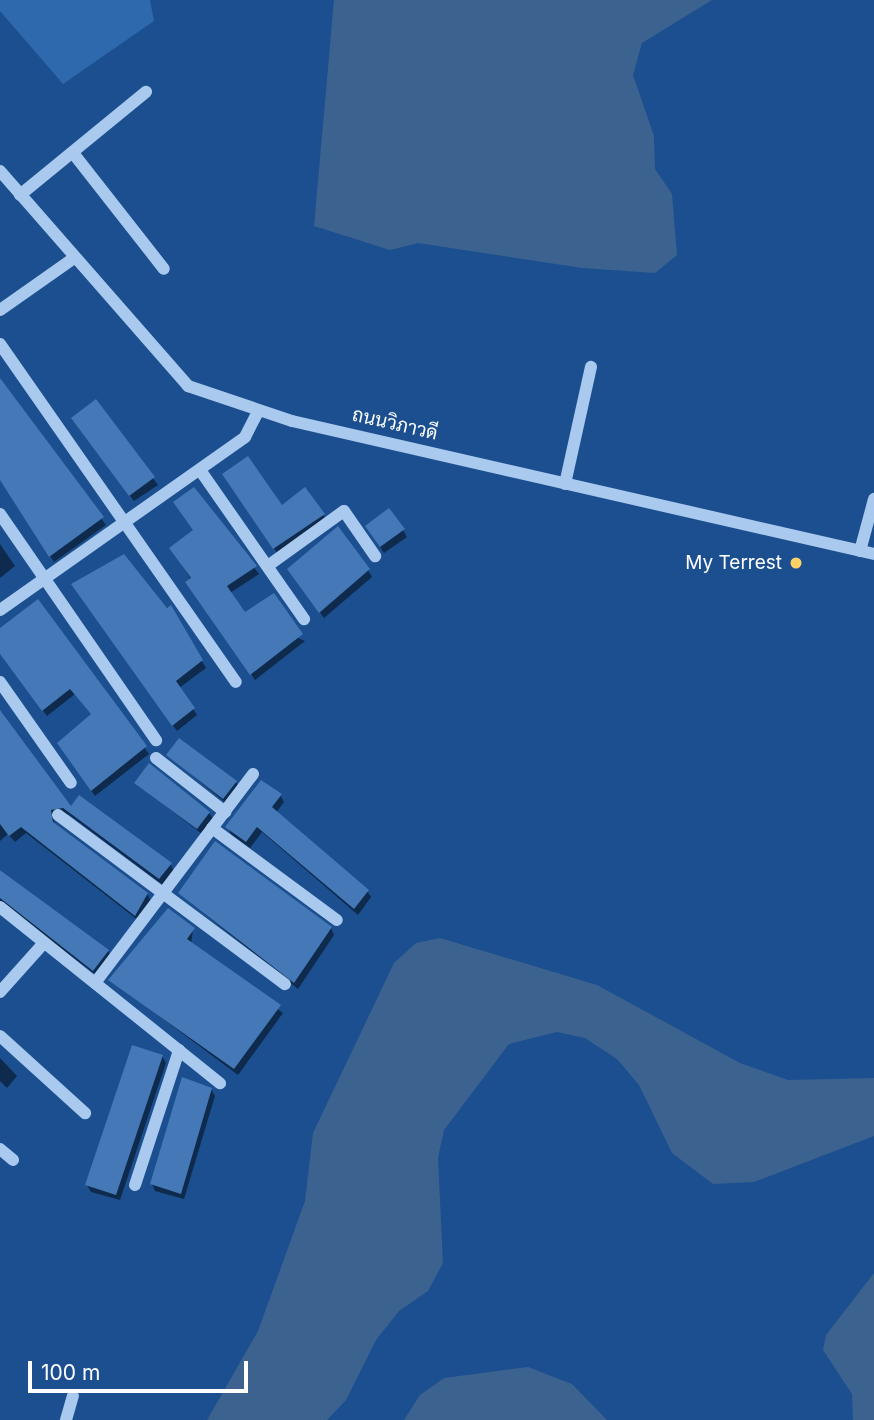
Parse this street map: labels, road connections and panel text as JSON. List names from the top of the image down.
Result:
{
  "streets": {
    "street": ["ถนนวิภาวดี"]
  },
  "places": ["My Terrest"],
  "scale_bar": "100 m"
}
